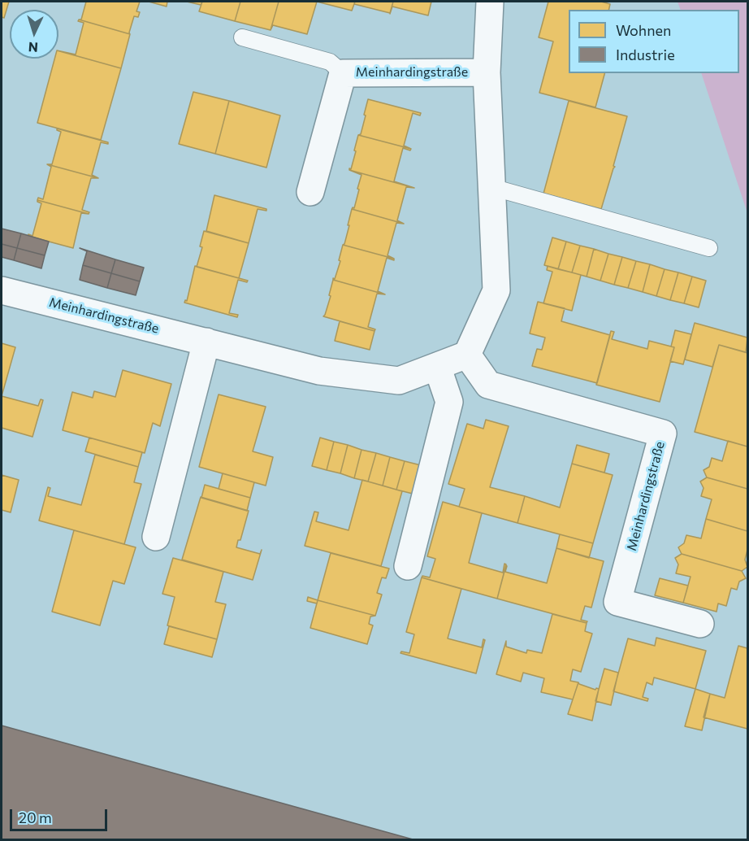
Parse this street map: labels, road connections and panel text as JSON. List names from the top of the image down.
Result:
{
  "streets": {
    "street": ["Meinhardingstraße"]
  },
  "legend": ["Wohnen", "Industrie"],
  "scale_bar": "20 m",
  "north": "bottom"
}
